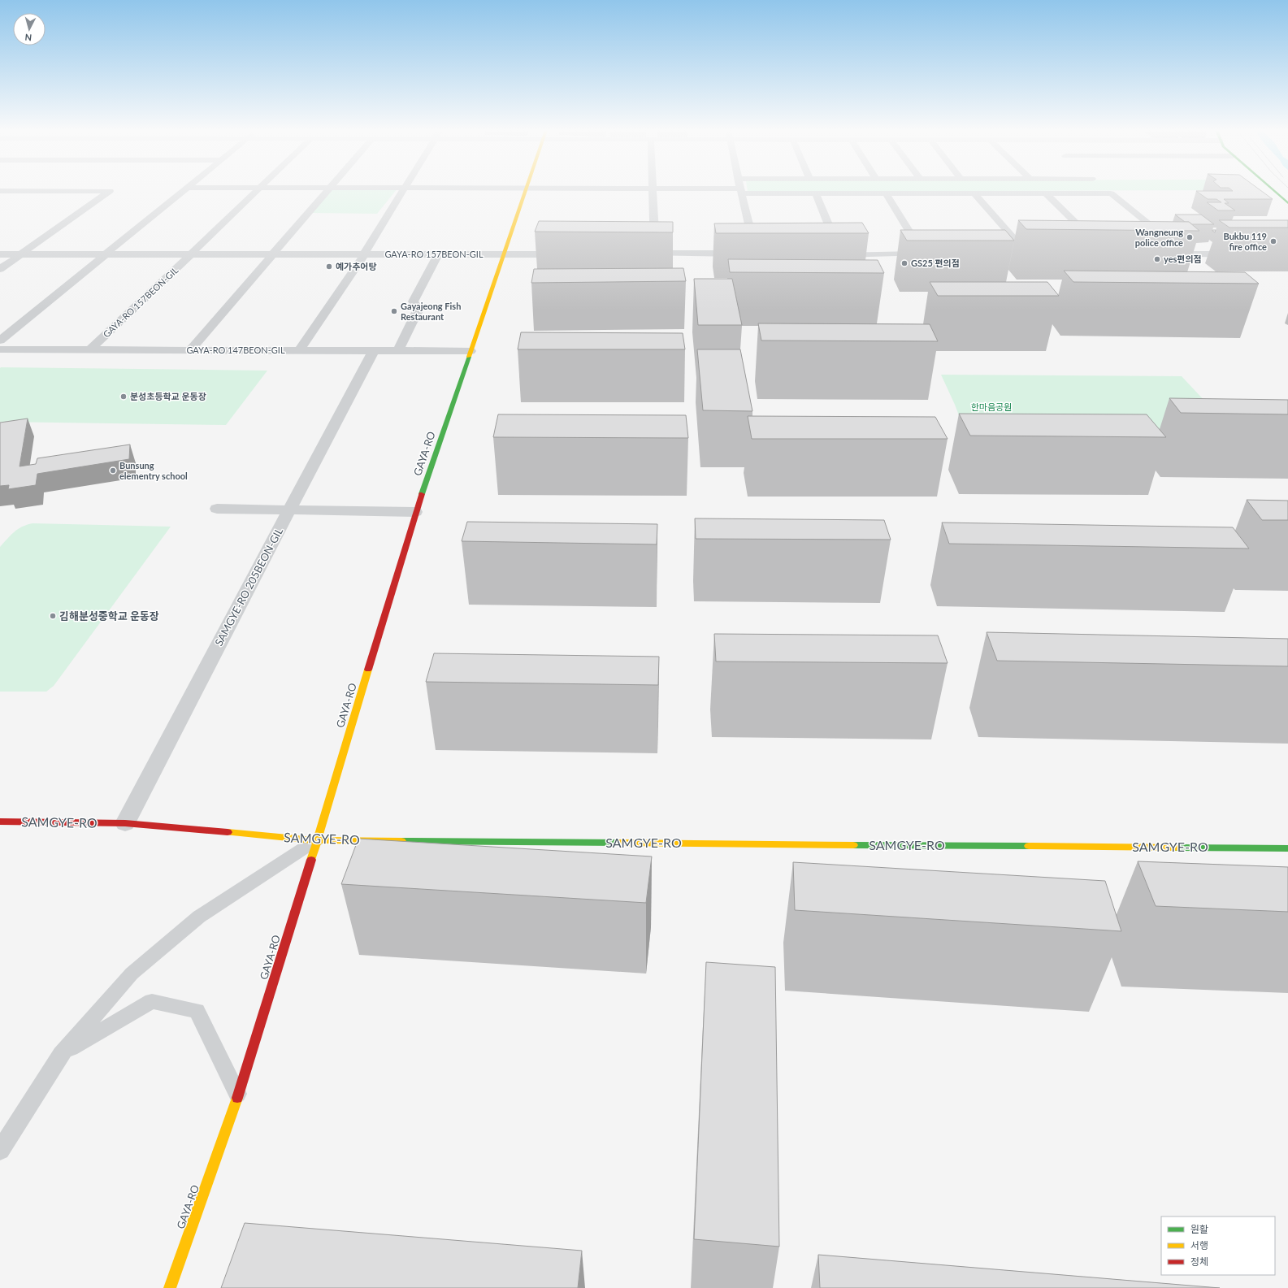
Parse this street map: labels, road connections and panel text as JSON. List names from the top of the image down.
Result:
{
  "streets": {
    "main road": ["GAYA-RO", "SAMGYE-RO"],
    "street": ["GAYA-RO 157BEON-GIL", "GAYA-RO 147BEON-GIL", "SAMGYE-RO 205BEON-GIL"]
  },
  "crossings": [
    ["GAYA-RO 157BEON-GIL", "GAYA-RO 147BEON-GIL"],
    ["GAYA-RO 157BEON-GIL", "GAYA-RO"],
    ["GAYA-RO 147BEON-GIL", "GAYA-RO"],
    ["GAYA-RO 147BEON-GIL", "SAMGYE-RO 205BEON-GIL"],
    ["GAYA-RO", "SAMGYE-RO"],
    ["SAMGYE-RO 205BEON-GIL", "SAMGYE-RO"]
  ],
  "parks": ["한마음공원"],
  "places": [
    "Wangneung police office",
    "Bukbu 119 fire office",
    "yes편의점",
    "GS25 편의점",
    "예가추어탕",
    "Gayajeong Fish Restaurant",
    "분성초등학교 운동장",
    "Bunsung elementry school",
    "김해분성중학교 운동장"
  ],
  "legend": ["원활", "서행", "정체"],
  "north": "bottom"
}
